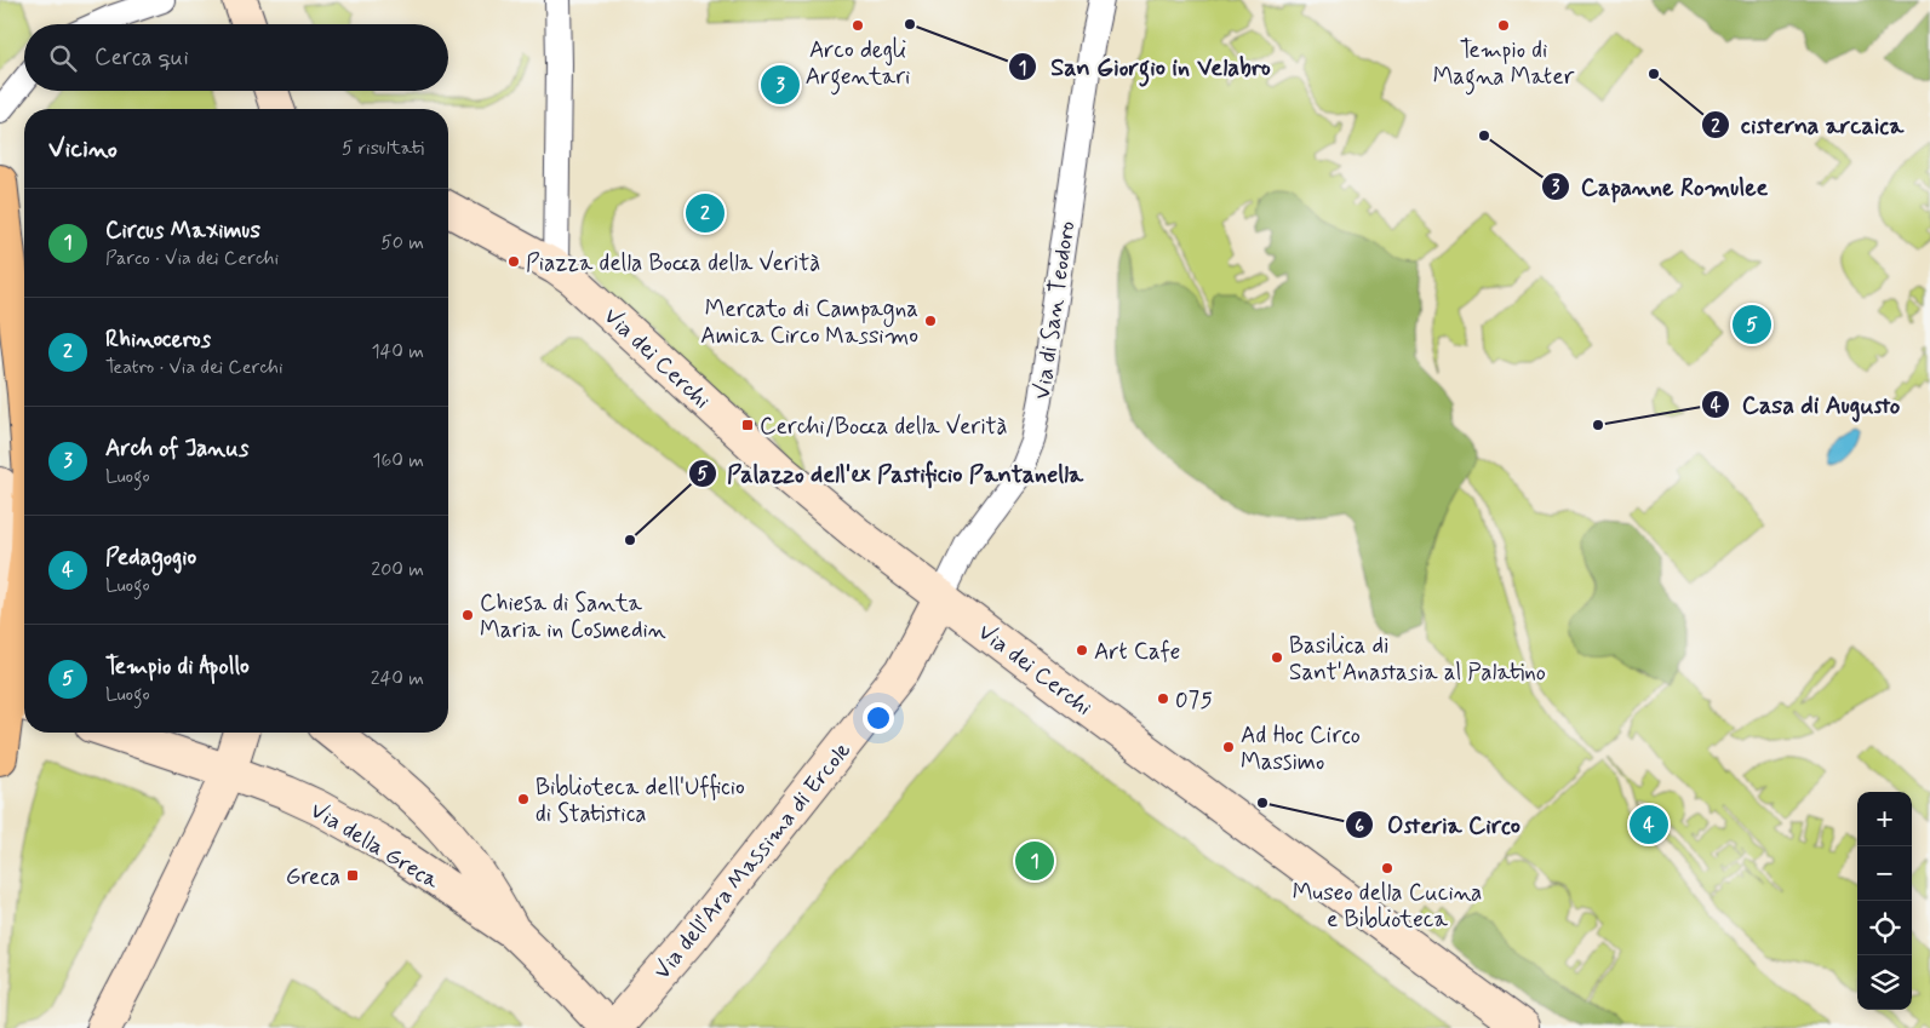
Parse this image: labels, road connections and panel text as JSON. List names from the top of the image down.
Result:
{
  "streets": {
    "main road": ["Via dei Cerchi", "Via della Greca", "Via dell'Ara Massima di Ercole"],
    "street": ["Via di San Teodoro"]
  },
  "crossings": [
    ["Via di San Teodoro", "Via dei Cerchi"],
    ["Via di San Teodoro", "Via dell'Ara Massima di Ercole"],
    ["Via dei Cerchi", "Via dell'Ara Massima di Ercole"]
  ],
  "places": {
    "other": [
      "San Giorgio in Velabro",
      "Arco degli Argentari",
      "Tempio di Magna Mater",
      "cisterna arcaica",
      "Capanne Romulee",
      "Piazza della Bocca della Verità",
      "Mercato di Campagna Amica Circo Massimo",
      "Casa di Augusto",
      "Palazzo dell'ex Pastificio Pantanella",
      "Chiesa di Santa Maria in Cosmedin",
      "Art Cafe",
      "Basilica di Sant'Anastasia al Palatino",
      "075",
      "Ad Hoc Circo Massimo",
      "Biblioteca dell'Ufficio di Statistica",
      "Osteria Circo",
      "Museo della Cucina e Biblioteca"
    ],
    "transit": ["Cerchi/Bocca della Verità", "Greca"]
  },
  "page": {
    "search": "Cerca qui",
    "pins": [
      "3",
      "2",
      "5",
      "4",
      "1"
    ],
    "heading": ["Vicino", "5 risultati"],
    "list": [
      {
        "mark": "1",
        "name": "Circus Maximus",
        "note": "Parco · Via dei Cerchi",
        "value": "50 m"
      },
      {
        "mark": "2",
        "name": "Rhinoceros",
        "note": "Teatro · Via dei Cerchi",
        "value": "140 m"
      },
      {
        "mark": "3",
        "name": "Arch of Janus",
        "note": "Luogo",
        "value": "160 m"
      },
      {
        "mark": "4",
        "name": "Pedagogio",
        "note": "Luogo",
        "value": "200 m"
      },
      {
        "mark": "5",
        "name": "Tempio di Apollo",
        "note": "Luogo",
        "value": "240 m"
      }
    ],
    "map_buttons": ["+", "−"]
  }
}
